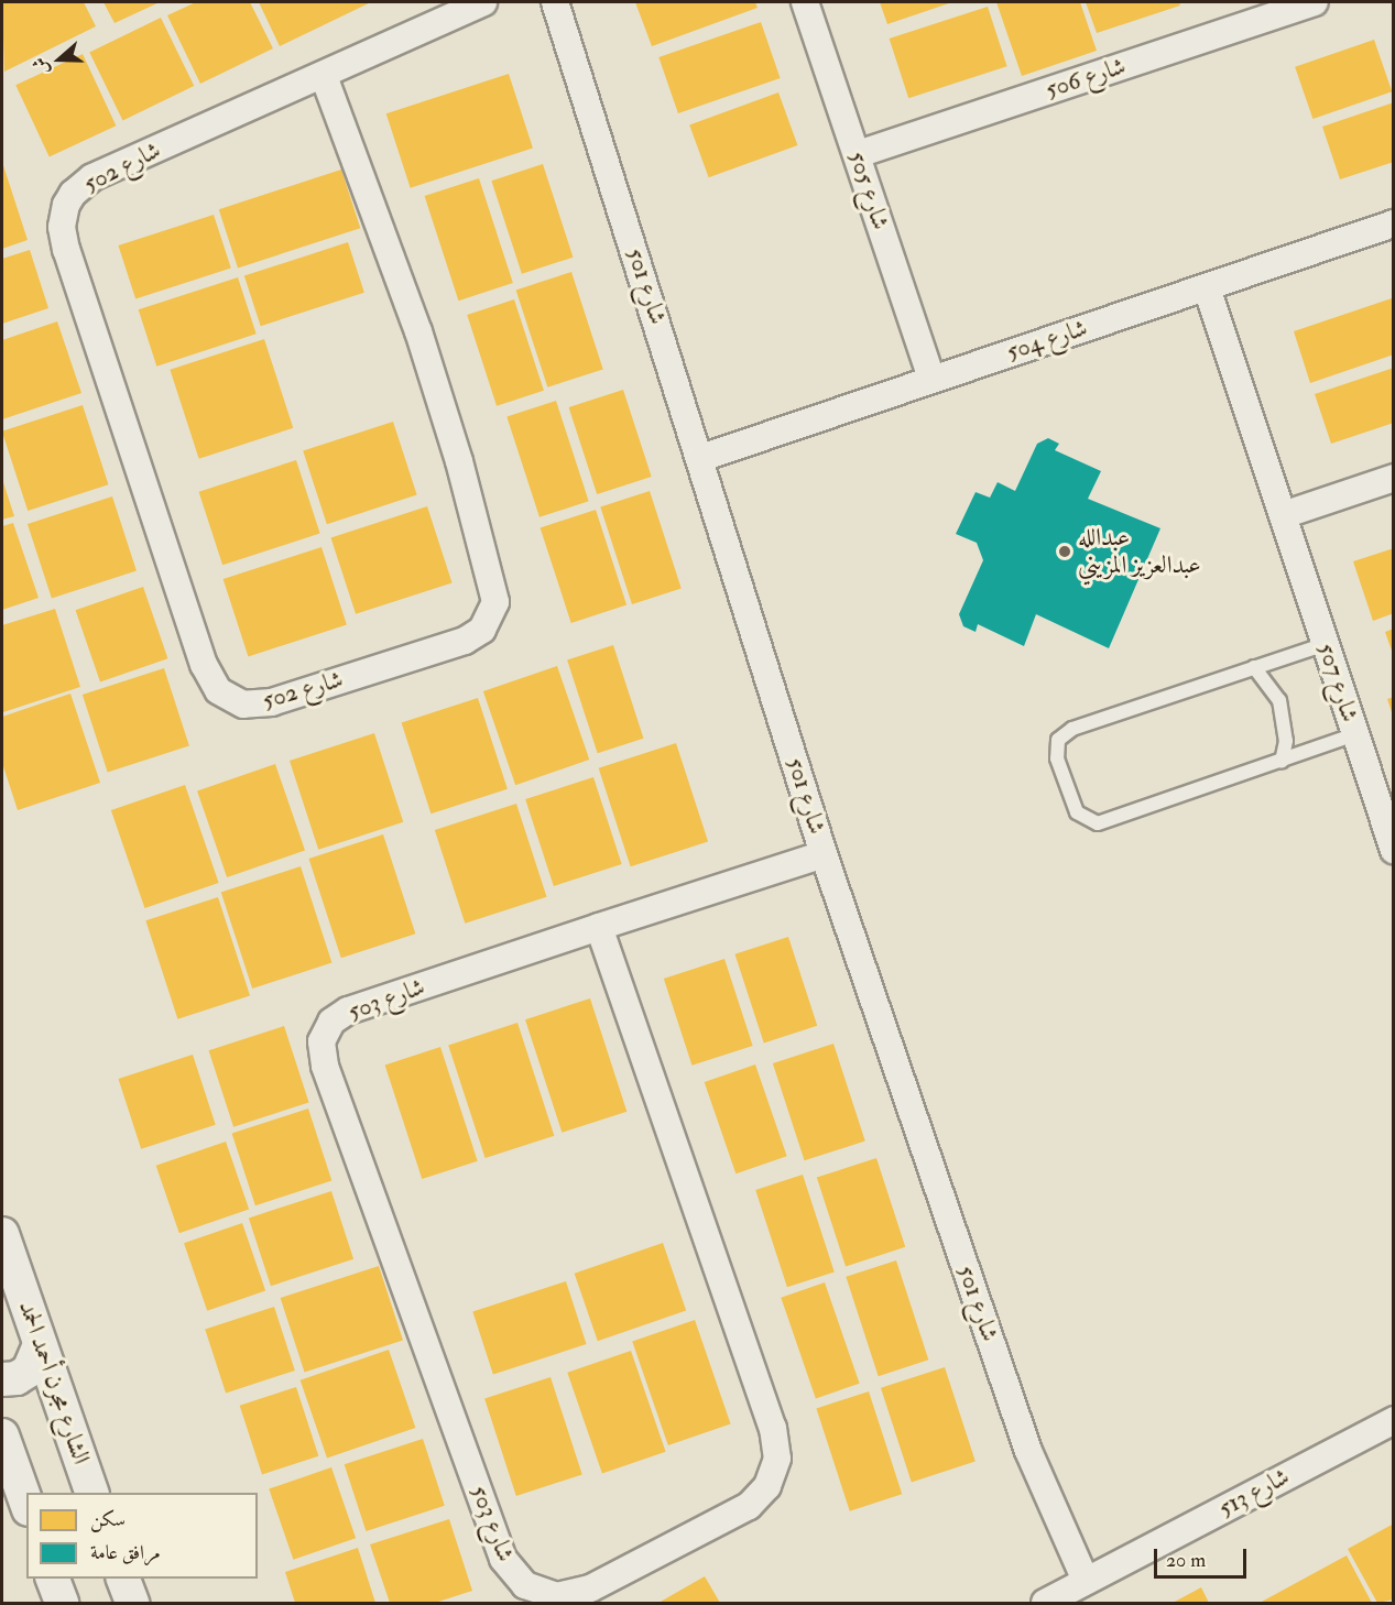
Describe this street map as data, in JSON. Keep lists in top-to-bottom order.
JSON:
{
  "streets": {
    "street": [
      "شارع 506",
      "شارع 502",
      "شارع 505",
      "شارع 501",
      "شارع 504",
      "شارع 507",
      "شارع 503",
      "الشارع مجرن أحمد الحمد",
      "شارع 513"
    ]
  },
  "crossings": [
    ["شارع 506", "شارع 505"],
    ["شارع 505", "شارع 504"],
    ["شارع 501", "شارع 504"],
    ["شارع 501", "شارع 503"],
    ["شارع 501", "شارع 513"],
    ["شارع 504", "شارع 507"]
  ],
  "places": ["عبدالله عبدالعزيز المزيني"],
  "legend": ["سكن", "مرافق عامة"],
  "scale_bar": "20 m",
  "north": "left"
}
